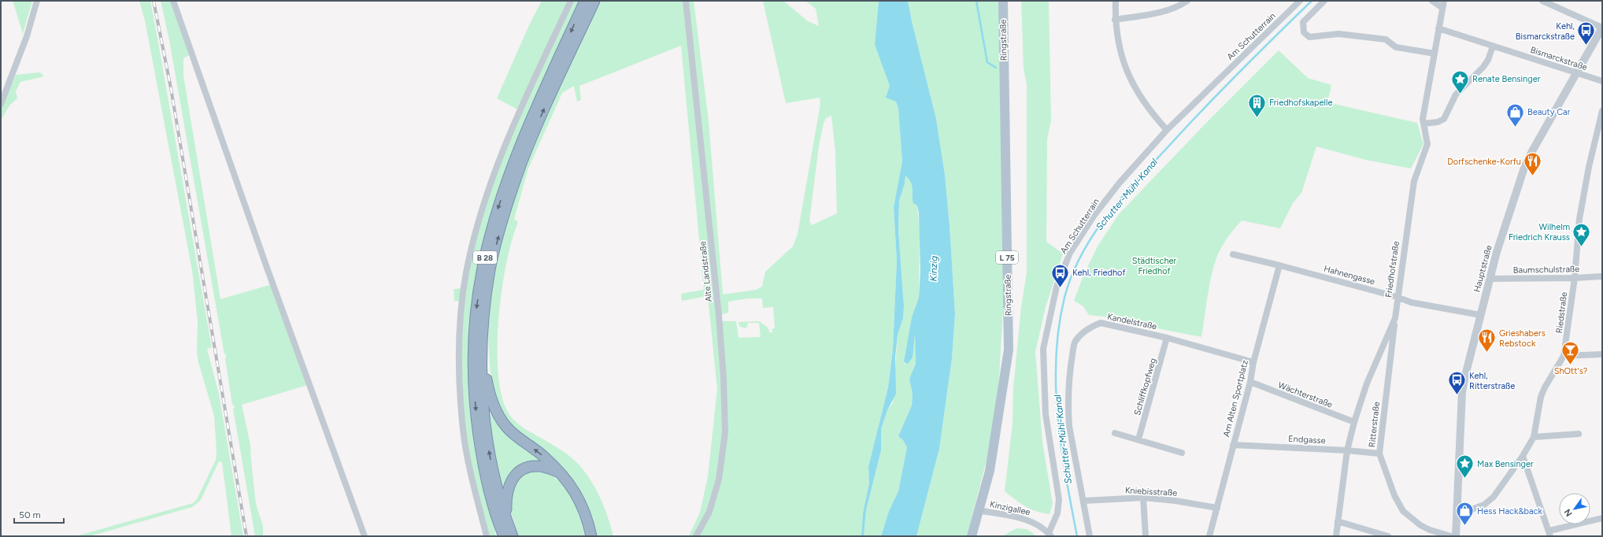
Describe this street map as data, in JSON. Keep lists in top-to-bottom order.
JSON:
{
  "streets": {
    "highway": ["B 28"],
    "main road": ["Ringstraße", "L 75"],
    "street": [
      "Am Schutterrain",
      "Bismarckstraße",
      "Hauptstraße",
      "Friedhofstraße",
      "Baumschulstraße",
      "Alte Landstraße",
      "Hahnengasse",
      "Riedstraße",
      "Kandelstraße",
      "Schliffkopfweg",
      "Wächterstraße",
      "Am Alten Sportplatz",
      "Ritterstraße",
      "Endgasse",
      "Kniebisstraße",
      "Kinzigallee"
    ]
  },
  "crossings": [
    ["Am Schutterrain", "Kinzigallee"],
    ["Ringstraße", "L 75"],
    ["Ringstraße", "Kinzigallee"],
    ["Bismarckstraße", "Hauptstraße"],
    ["Bismarckstraße", "Friedhofstraße"],
    ["L 75", "Kinzigallee"],
    ["Hauptstraße", "Baumschulstraße"],
    ["Hauptstraße", "Hahnengasse"],
    ["Hauptstraße", "Riedstraße"],
    ["Friedhofstraße", "Hahnengasse"],
    ["Friedhofstraße", "Wächterstraße"],
    ["Friedhofstraße", "Ritterstraße"],
    ["Friedhofstraße", "Endgasse"],
    ["Baumschulstraße", "Riedstraße"],
    ["Hahnengasse", "Am Alten Sportplatz"],
    ["Kandelstraße", "Schliffkopfweg"],
    ["Kandelstraße", "Am Alten Sportplatz"],
    ["Kandelstraße", "Kniebisstraße"],
    ["Wächterstraße", "Am Alten Sportplatz"],
    ["Am Alten Sportplatz", "Endgasse"],
    ["Am Alten Sportplatz", "Kniebisstraße"],
    ["Ritterstraße", "Endgasse"]
  ],
  "water": ["Schutter-Mühl-Kanal", "Kinzig"],
  "parks": ["Städtischer Friedhof"],
  "places": {
    "bus stop": ["Kehl, Bismarckstraße", "Kehl, Friedhof", "Kehl, Ritterstraße"],
    "place": ["Renate Bensinger", "Wilhelm Friedrich Krauss", "Max Bensinger"],
    "building": ["Friedhofskapelle"],
    "shop": ["Beauty Car", "Hess Hack&back"],
    "restaurant": ["Dorfschenke-Korfu", "Grieshabers Rebstock"],
    "bar": ["ShOtt's?"]
  },
  "scale_bar": "50 m",
  "north": "bottom left"
}
